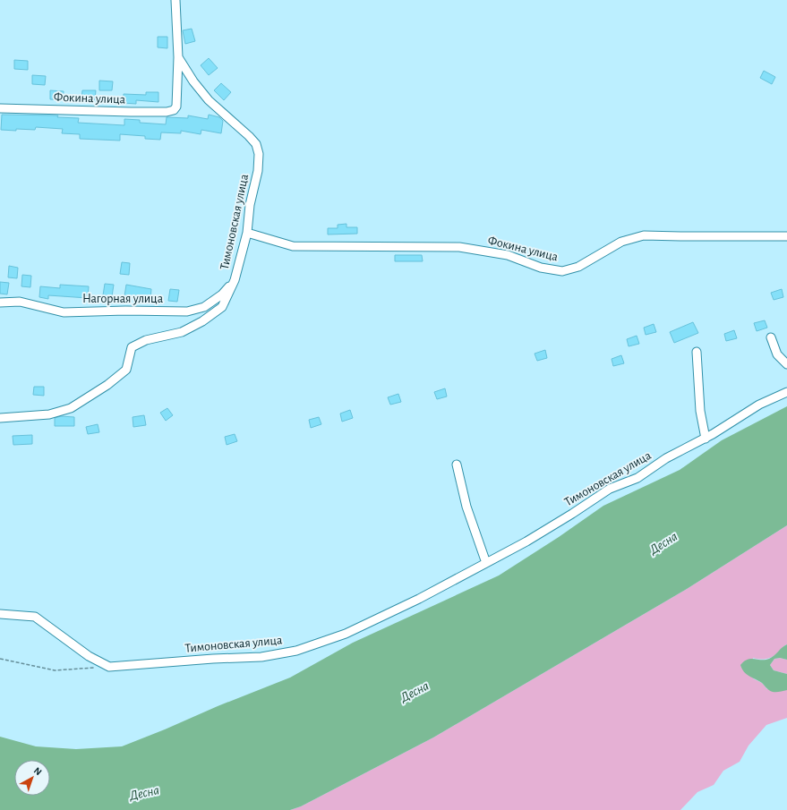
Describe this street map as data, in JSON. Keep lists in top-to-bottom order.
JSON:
{
  "streets": {
    "street": ["Фокина улица", "Тимоновская улица", "Нагорная улица"]
  },
  "crossings": [
    ["Фокина улица", "Тимоновская улица"],
    ["Тимоновская улица", "Нагорная улица"]
  ],
  "water": ["Десна"],
  "north": "top right"
}
